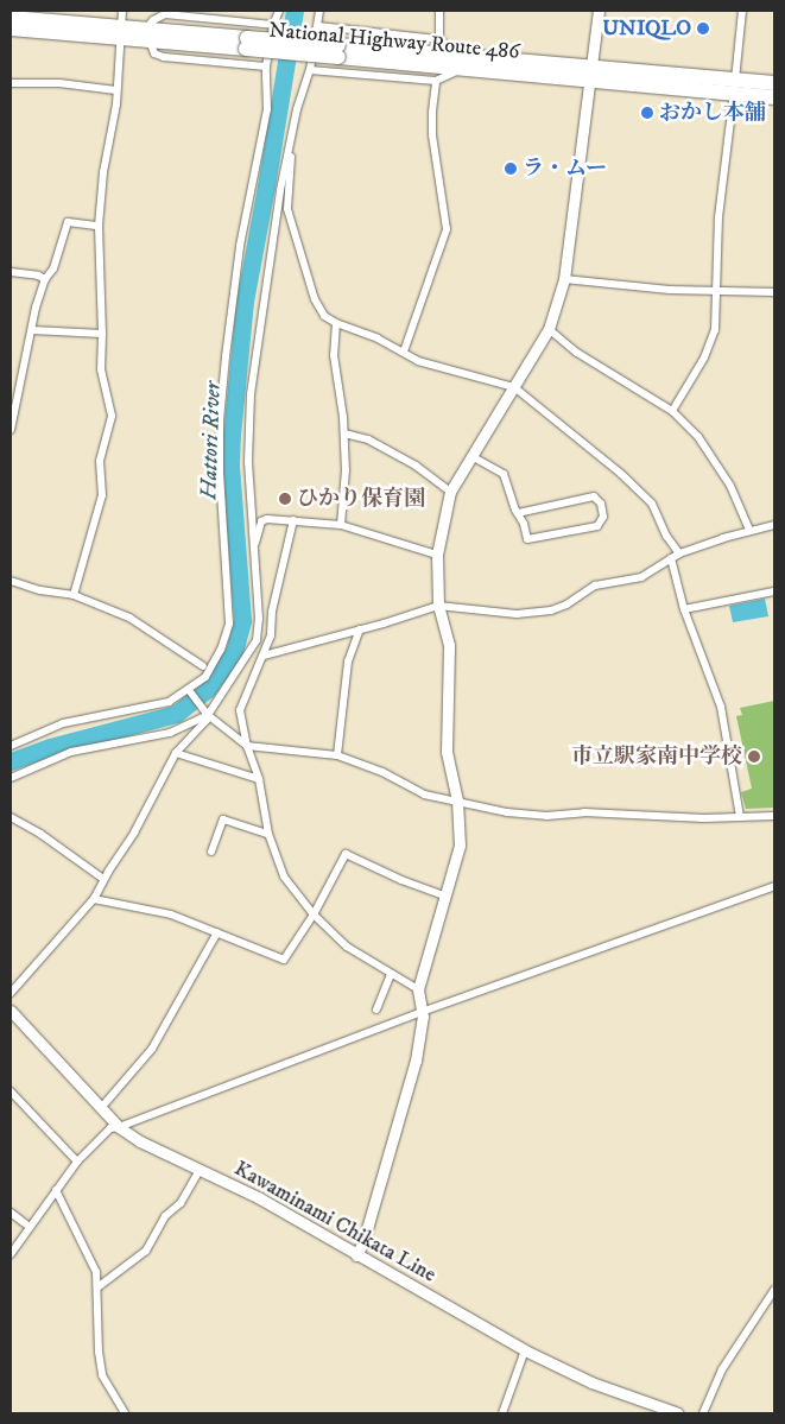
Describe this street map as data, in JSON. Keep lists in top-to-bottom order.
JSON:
{
  "streets": {
    "highway": ["National Highway Route 486"],
    "street": ["Kawaminami Chikata Line"]
  },
  "water": ["Hattori River"],
  "places": [
    "UNIQLO",
    "おかし本舗",
    "ラ・ムー",
    "ひかり保育園",
    "市立駅家南中学校"
  ]
}
